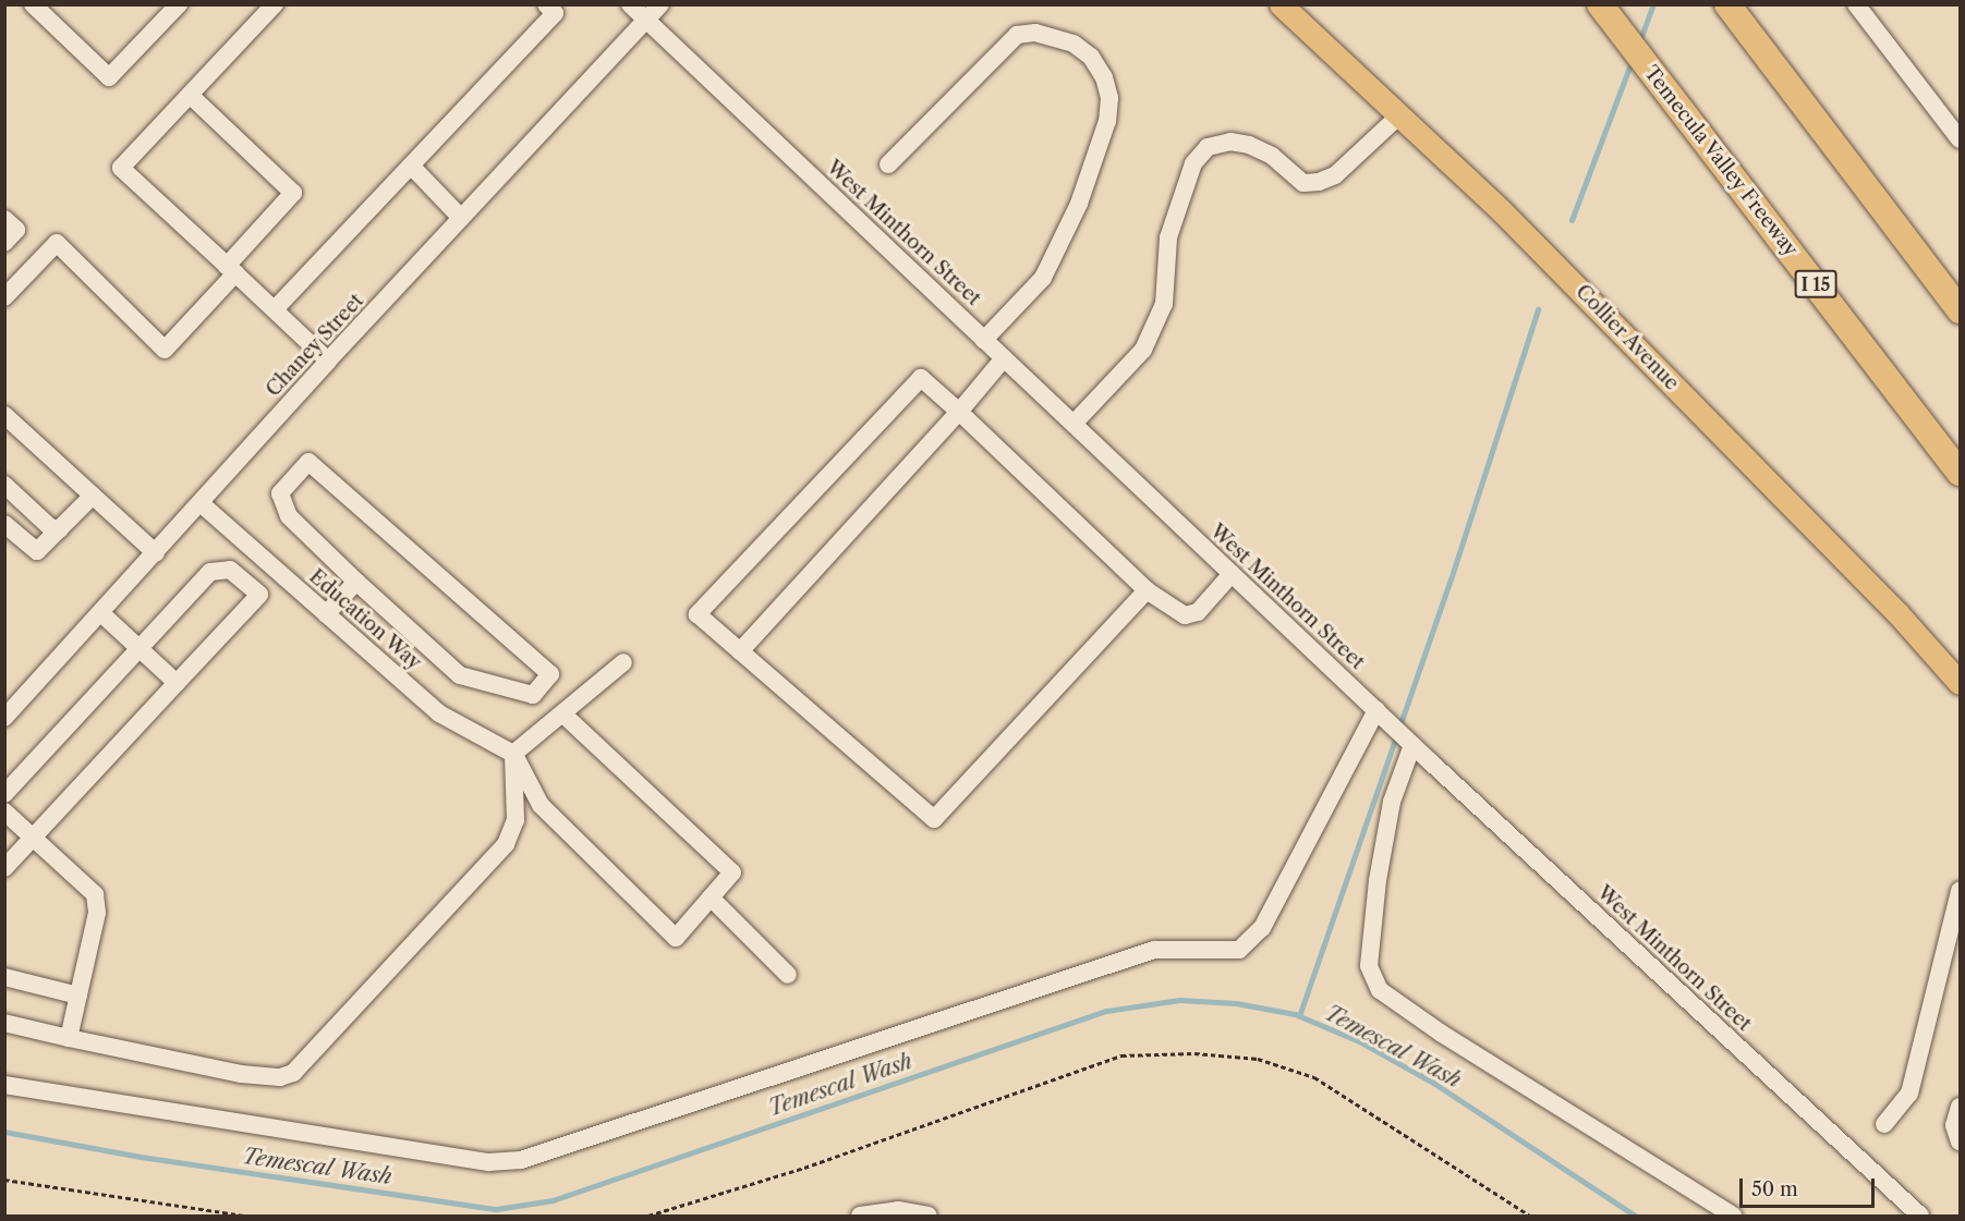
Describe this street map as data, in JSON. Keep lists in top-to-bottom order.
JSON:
{
  "streets": {
    "highway": ["Temecula Valley Freeway", "I 15"],
    "main road": ["Collier Avenue"],
    "street": ["West Minthorn Street", "Chaney Street", "Education Way"]
  },
  "crossings": [
    ["West Minthorn Street", "Chaney Street"],
    ["Chaney Street", "Education Way"]
  ],
  "water": ["Temescal Wash"],
  "scale_bar": "50 m"
}
